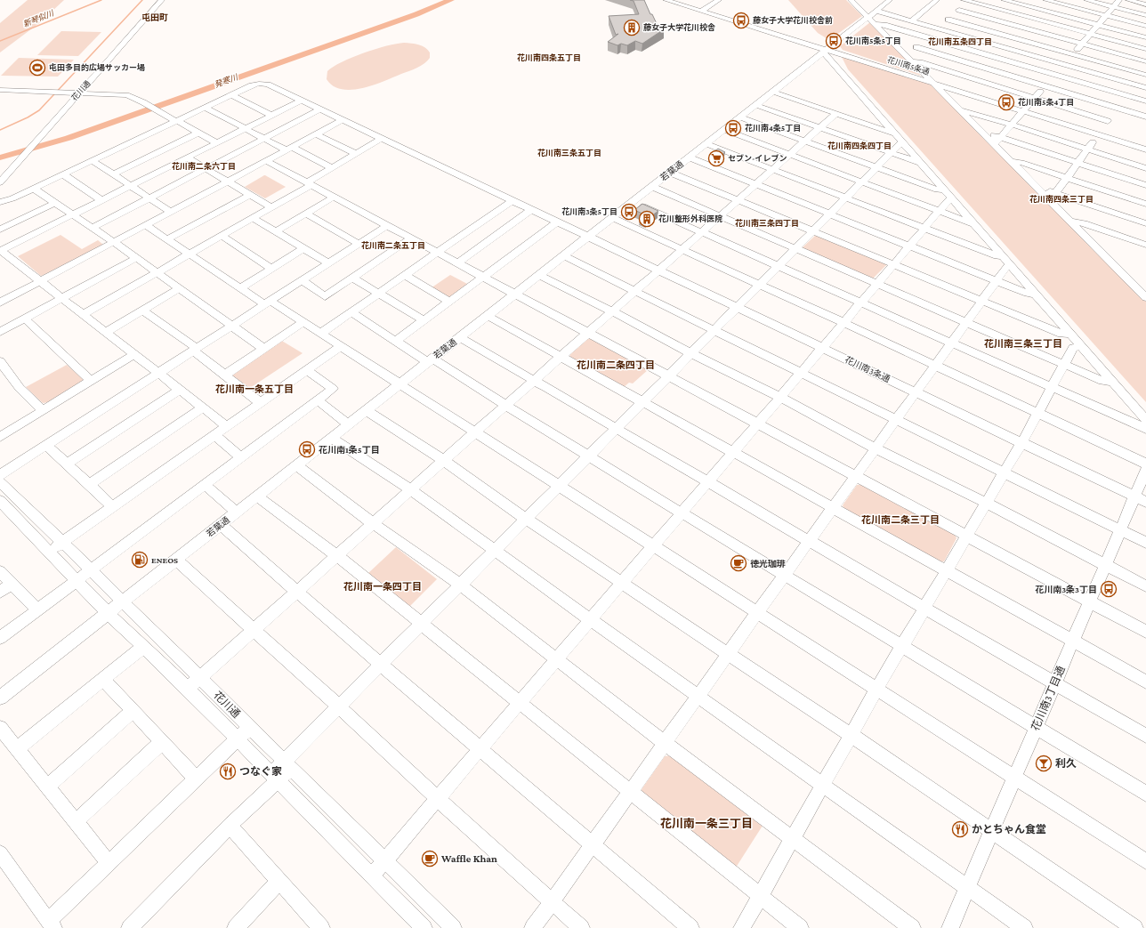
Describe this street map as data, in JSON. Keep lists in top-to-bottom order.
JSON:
{
  "streets": {
    "street": [
      "花川南5条通",
      "花川通",
      "若葉通",
      "花川南3条通",
      "花川南3丁目通"
    ]
  },
  "crossings": [
    ["花川南5条通", "若葉通"],
    ["花川通", "若葉通"],
    ["若葉通", "花川南3条通"],
    ["花川南3条通", "花川南3丁目通"]
  ],
  "districts": [
    "屯田町",
    "花川南五条四丁目",
    "花川南四条五丁目",
    "花川南四条四丁目",
    "花川南三条五丁目",
    "花川南二条六丁目",
    "花川南四条三丁目",
    "花川南三条四丁目",
    "花川南二条五丁目",
    "花川南三条三丁目",
    "花川南二条四丁目",
    "花川南一条五丁目",
    "花川南二条三丁目",
    "花川南一条四丁目",
    "花川南一条三丁目"
  ],
  "water": ["新琴似川", "発寒川"],
  "places": {
    "bus stop": [
      "藤女子大学花川校舎前",
      "花川南5条5丁目",
      "花川南5条4丁目",
      "花川南4条5丁目",
      "花川南3条5丁目",
      "花川南1条5丁目",
      "花川南3条3丁目"
    ],
    "building": ["藤女子大学花川校舎", "花川整形外科医院"],
    "sports": ["屯田多目的広場サッカー場"],
    "supermarket": ["セブン-イレブン"],
    "fuel station": ["ENEOS"],
    "cafe": ["徳光珈琲", "Waffle Khan"],
    "bar": ["利久"],
    "restaurant": ["つなぐ家", "かとちゃん食堂"]
  }
}
